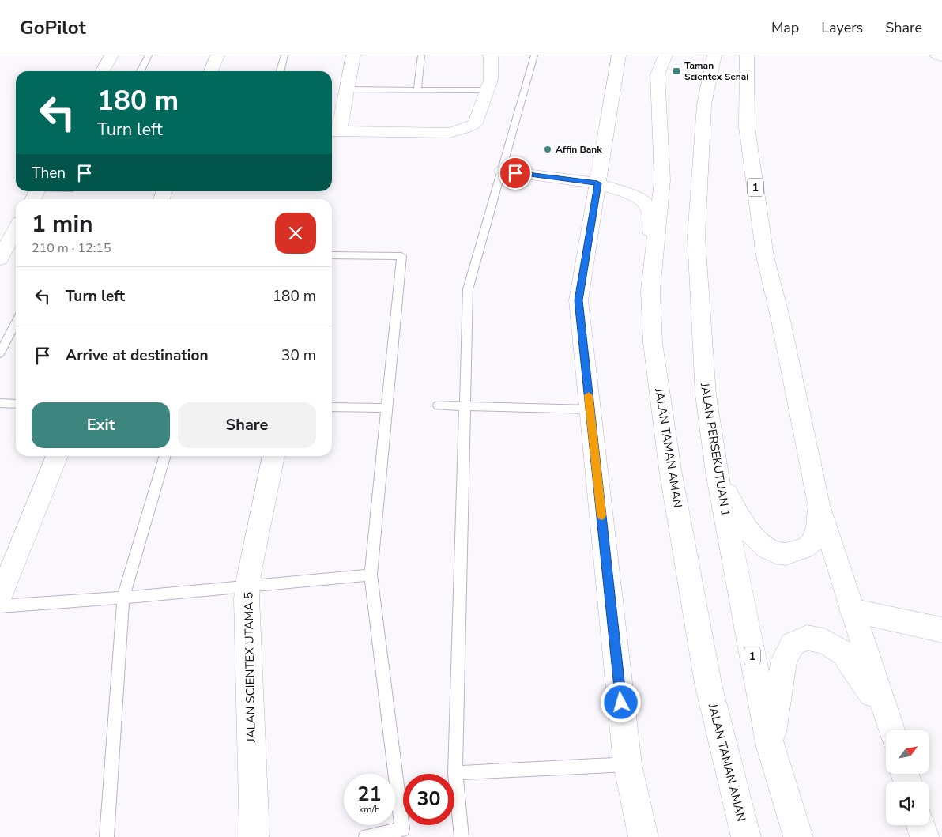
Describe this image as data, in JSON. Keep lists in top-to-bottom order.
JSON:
{
  "streets": {
    "main road": [
      "1",
      "JALAN TAMAN AMAN",
      "JALAN PERSEKUTUAN 1",
      "JALAN SCIENTEX UTAMA 5"
    ]
  },
  "places": {
    "transit": ["Taman Scientex Senai"],
    "other": ["Affin Bank"]
  },
  "north": "top right",
  "page": {
    "header": "GoPilot",
    "nav": ["Map", "Layers", "Share"],
    "turn": ["180 m", "Turn left"],
    "then": "Then",
    "heading": ["1 min", "210 m · 12:15"],
    "list": [
      {
        "name": "Turn left",
        "value": "180 m"
      },
      {
        "name": "Arrive at destination",
        "value": "30 m"
      }
    ],
    "buttons": ["Exit", "Share"],
    "speed": "21 km/h",
    "limit": "30"
  }
}
